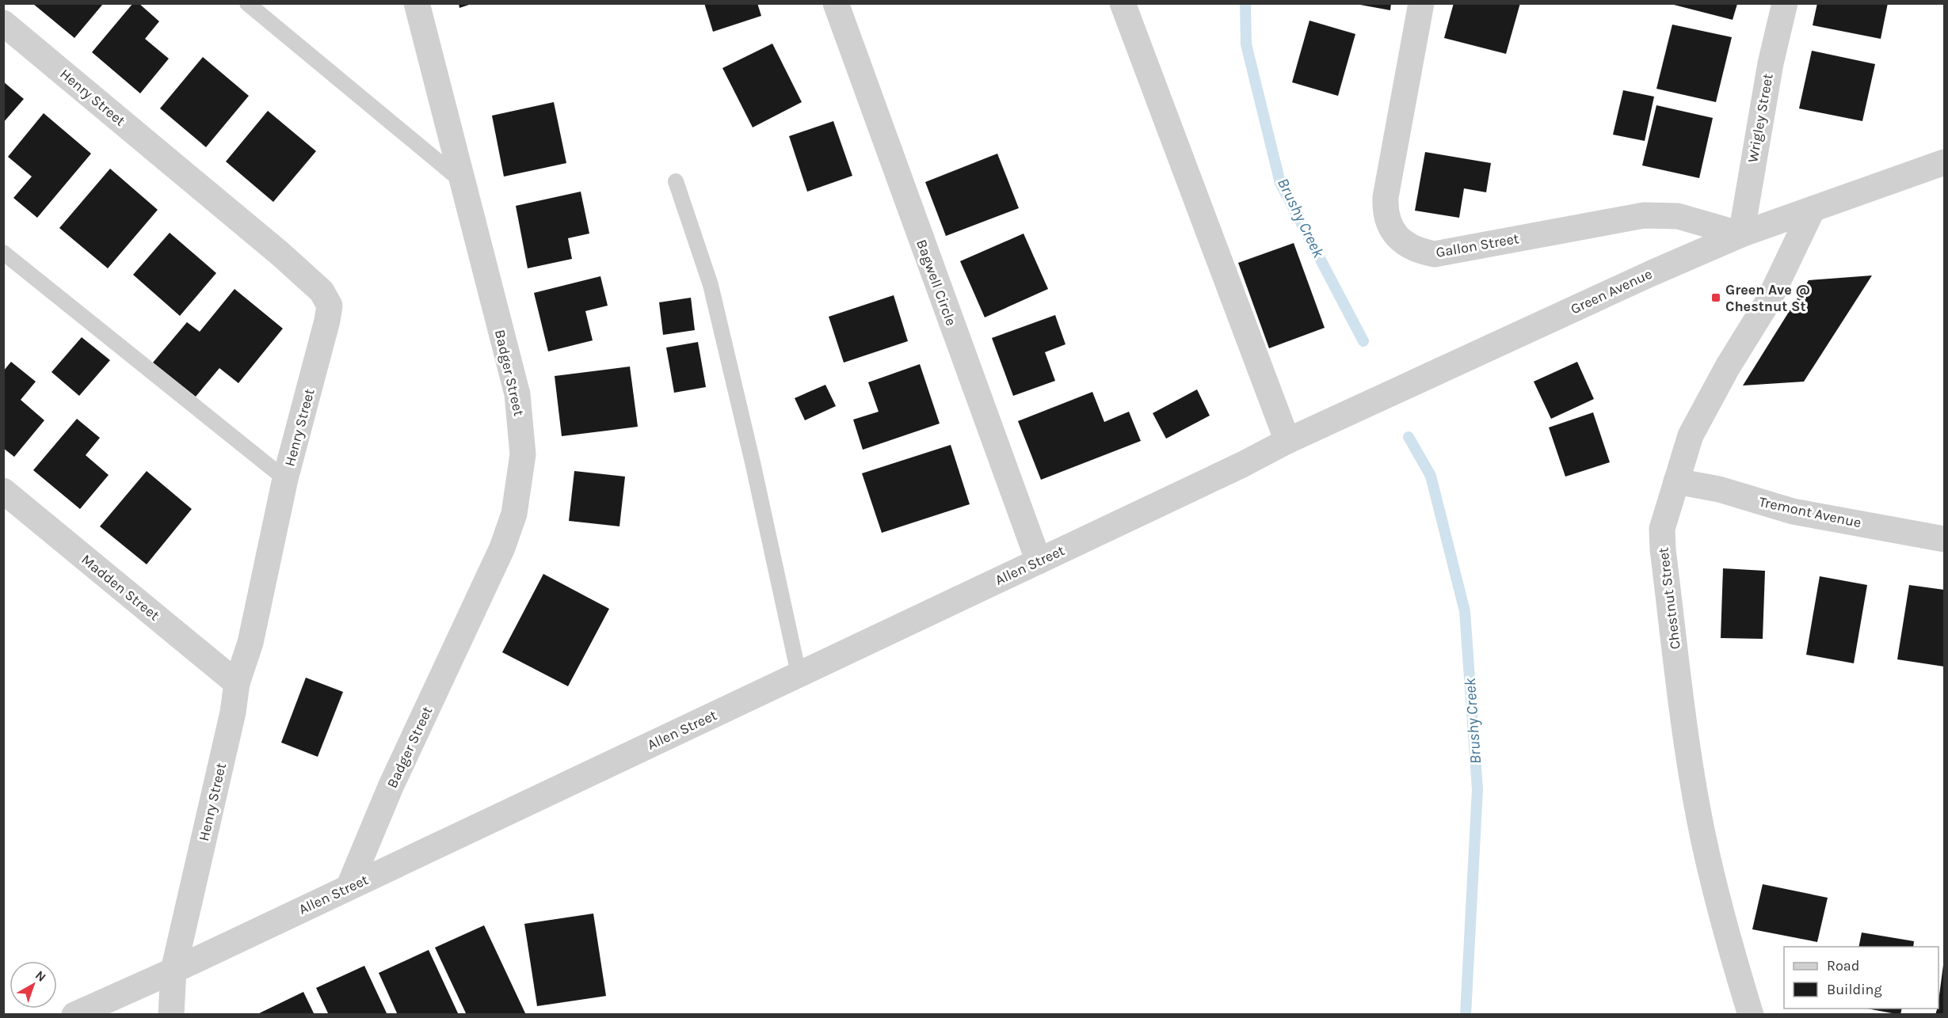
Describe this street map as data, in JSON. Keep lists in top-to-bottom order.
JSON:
{
  "streets": {
    "street": [
      "Henry Street",
      "Wrigley Street",
      "Gallon Street",
      "Bagwell Circle",
      "Green Avenue",
      "Badger Street",
      "Tremont Avenue",
      "Allen Street",
      "Madden Street",
      "Chestnut Street"
    ]
  },
  "crossings": [
    ["Henry Street", "Allen Street"],
    ["Henry Street", "Madden Street"],
    ["Wrigley Street", "Gallon Street"],
    ["Wrigley Street", "Green Avenue"],
    ["Gallon Street", "Green Avenue"],
    ["Bagwell Circle", "Allen Street"],
    ["Green Avenue", "Allen Street"],
    ["Green Avenue", "Chestnut Street"],
    ["Badger Street", "Allen Street"],
    ["Tremont Avenue", "Chestnut Street"]
  ],
  "water": ["Brushy Creek"],
  "places": {
    "transit": ["Green Ave @ Chestnut St"]
  },
  "legend": ["Road", "Building"],
  "north": "top right"
}
